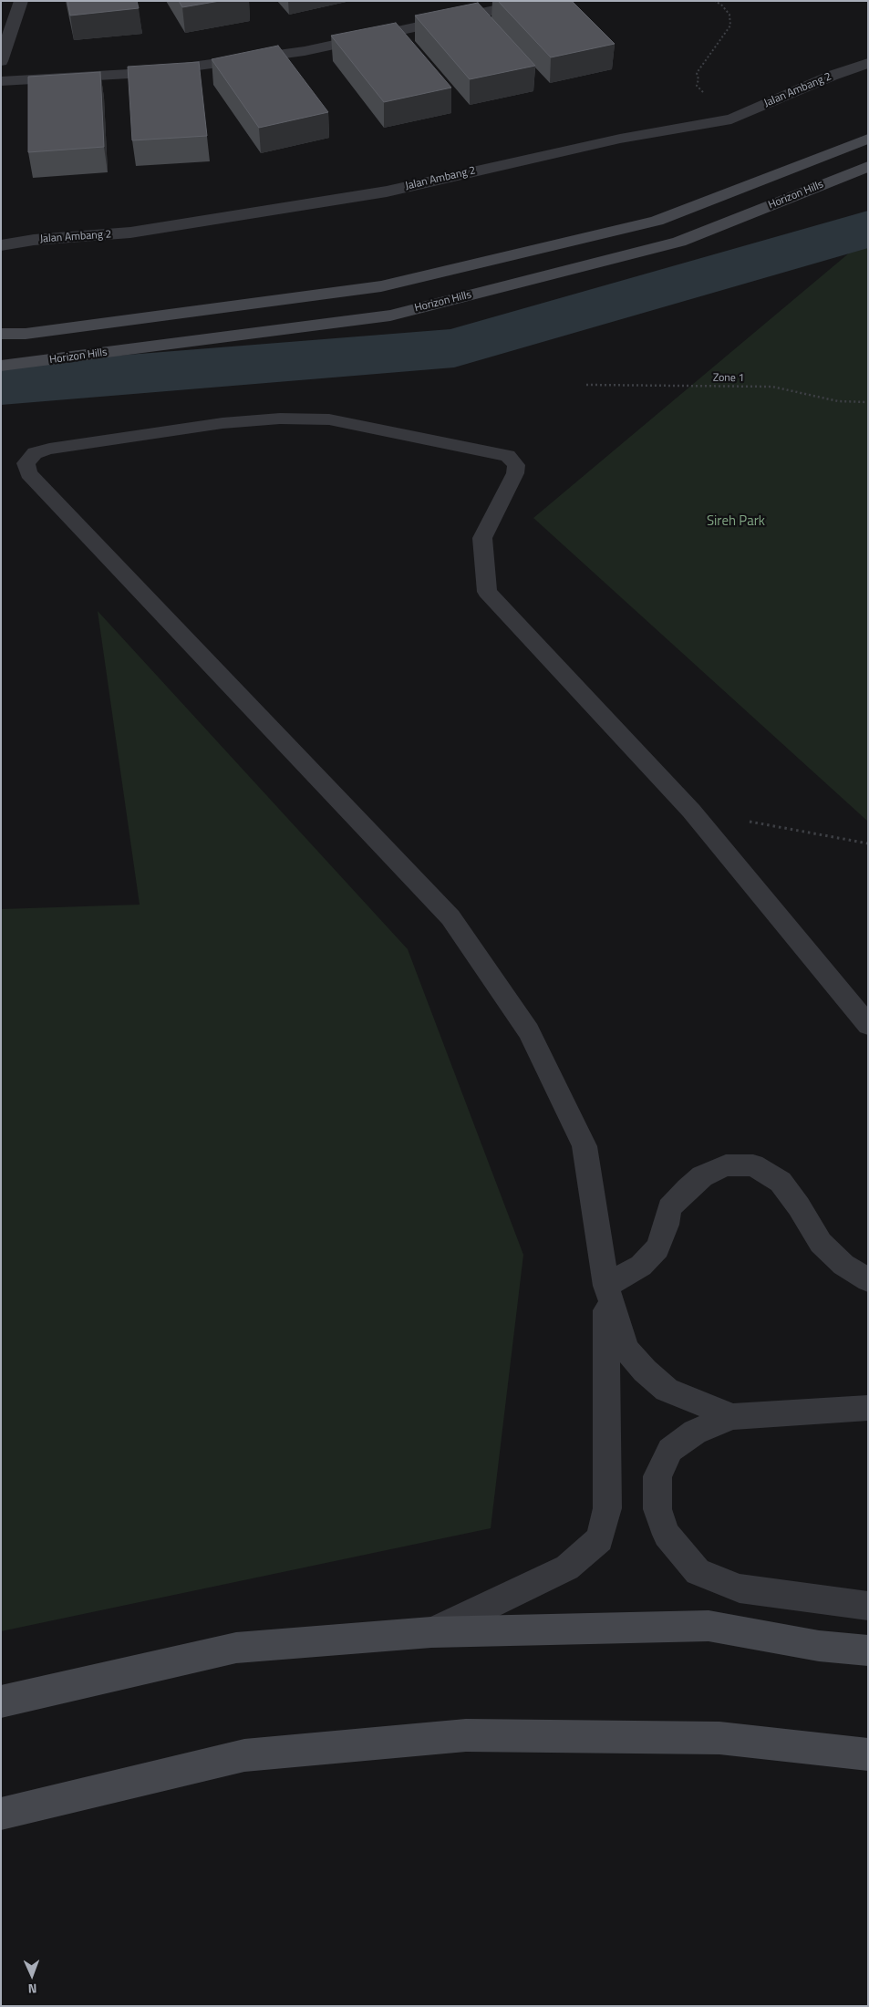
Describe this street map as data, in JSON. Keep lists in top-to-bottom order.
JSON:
{
  "streets": {
    "street": ["Jalan Ambang 2", "Horizon Hills"],
    "path": ["Zone 1"]
  },
  "parks": ["Sireh Park"],
  "north": "bottom"
}
